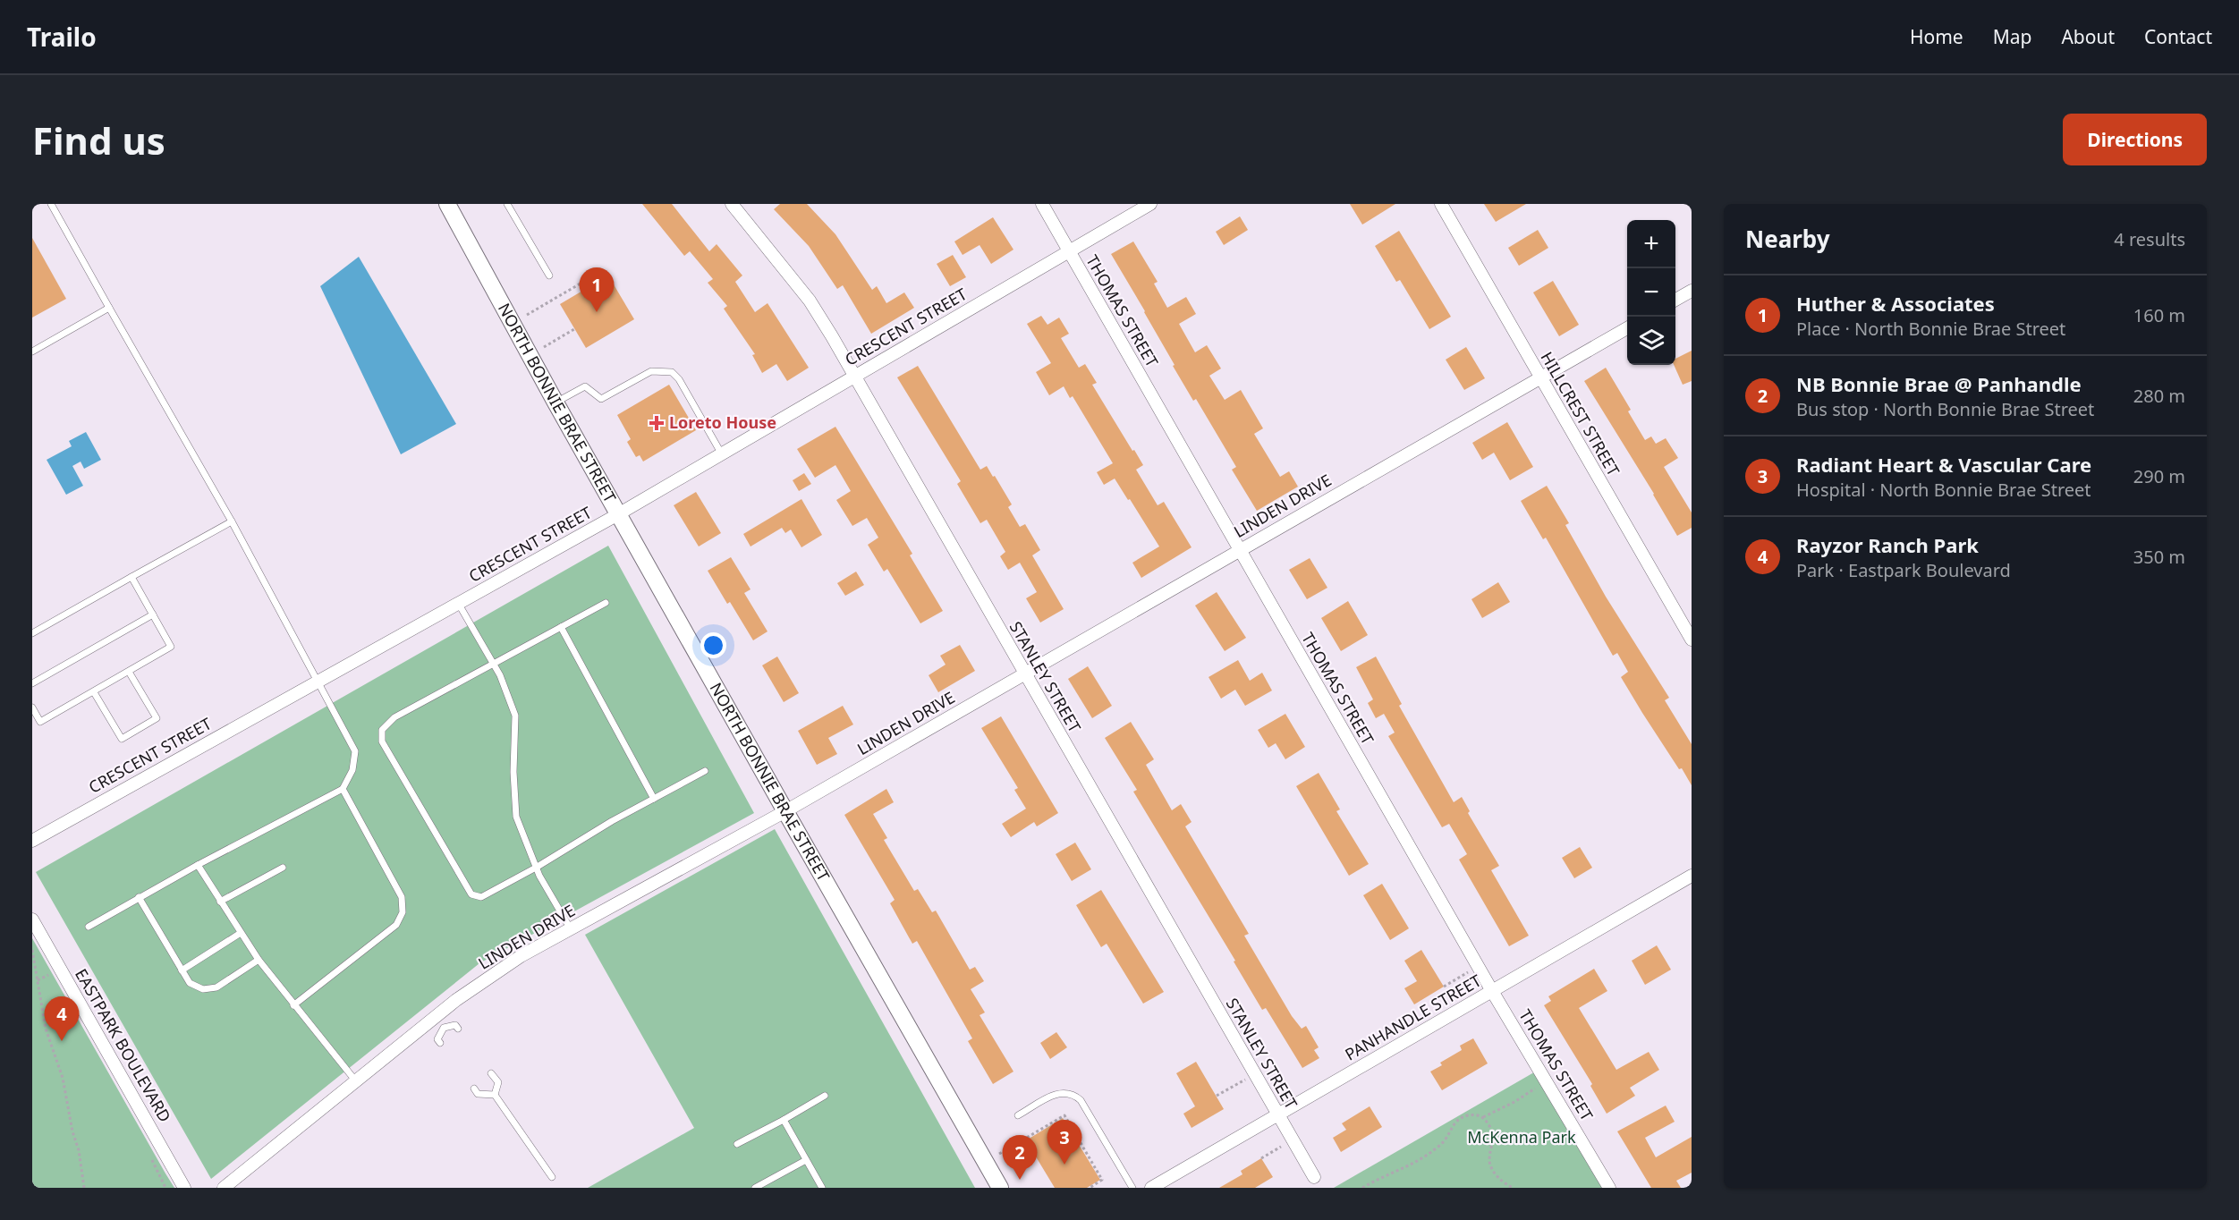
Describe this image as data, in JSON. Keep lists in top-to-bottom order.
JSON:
{
  "streets": {
    "main road": ["NORTH BONNIE BRAE STREET"],
    "street": [
      "THOMAS STREET",
      "CRESCENT STREET",
      "HILLCREST STREET",
      "LINDEN DRIVE",
      "STANLEY STREET",
      "PANHANDLE STREET",
      "EASTPARK BOULEVARD"
    ]
  },
  "crossings": [
    ["THOMAS STREET", "CRESCENT STREET"],
    ["THOMAS STREET", "LINDEN DRIVE"],
    ["THOMAS STREET", "PANHANDLE STREET"],
    ["CRESCENT STREET", "NORTH BONNIE BRAE STREET"],
    ["CRESCENT STREET", "STANLEY STREET"],
    ["NORTH BONNIE BRAE STREET", "LINDEN DRIVE"],
    ["HILLCREST STREET", "LINDEN DRIVE"],
    ["LINDEN DRIVE", "STANLEY STREET"],
    ["STANLEY STREET", "PANHANDLE STREET"]
  ],
  "parks": ["McKenna Park"],
  "places": {
    "health": ["Loreto House"]
  },
  "page": {
    "header": "Trailo",
    "nav": [
      "Home",
      "Map",
      "About",
      "Contact"
    ],
    "buttons": "Directions",
    "title": "Find us",
    "heading": ["Nearby", "4 results"],
    "map_buttons": ["+", "−"],
    "pins": [
      "1",
      "4",
      "3",
      "2"
    ],
    "list": [
      {
        "mark": "1",
        "name": "Huther & Associates",
        "note": "Place · North Bonnie Brae Street",
        "value": "160 m"
      },
      {
        "mark": "2",
        "name": "NB Bonnie Brae @ Panhandle",
        "note": "Bus stop · North Bonnie Brae Street",
        "value": "280 m"
      },
      {
        "mark": "3",
        "name": "Radiant Heart & Vascular Care",
        "note": "Hospital · North Bonnie Brae Street",
        "value": "290 m"
      },
      {
        "mark": "4",
        "name": "Rayzor Ranch Park",
        "note": "Park · Eastpark Boulevard",
        "value": "350 m"
      }
    ]
  }
}
